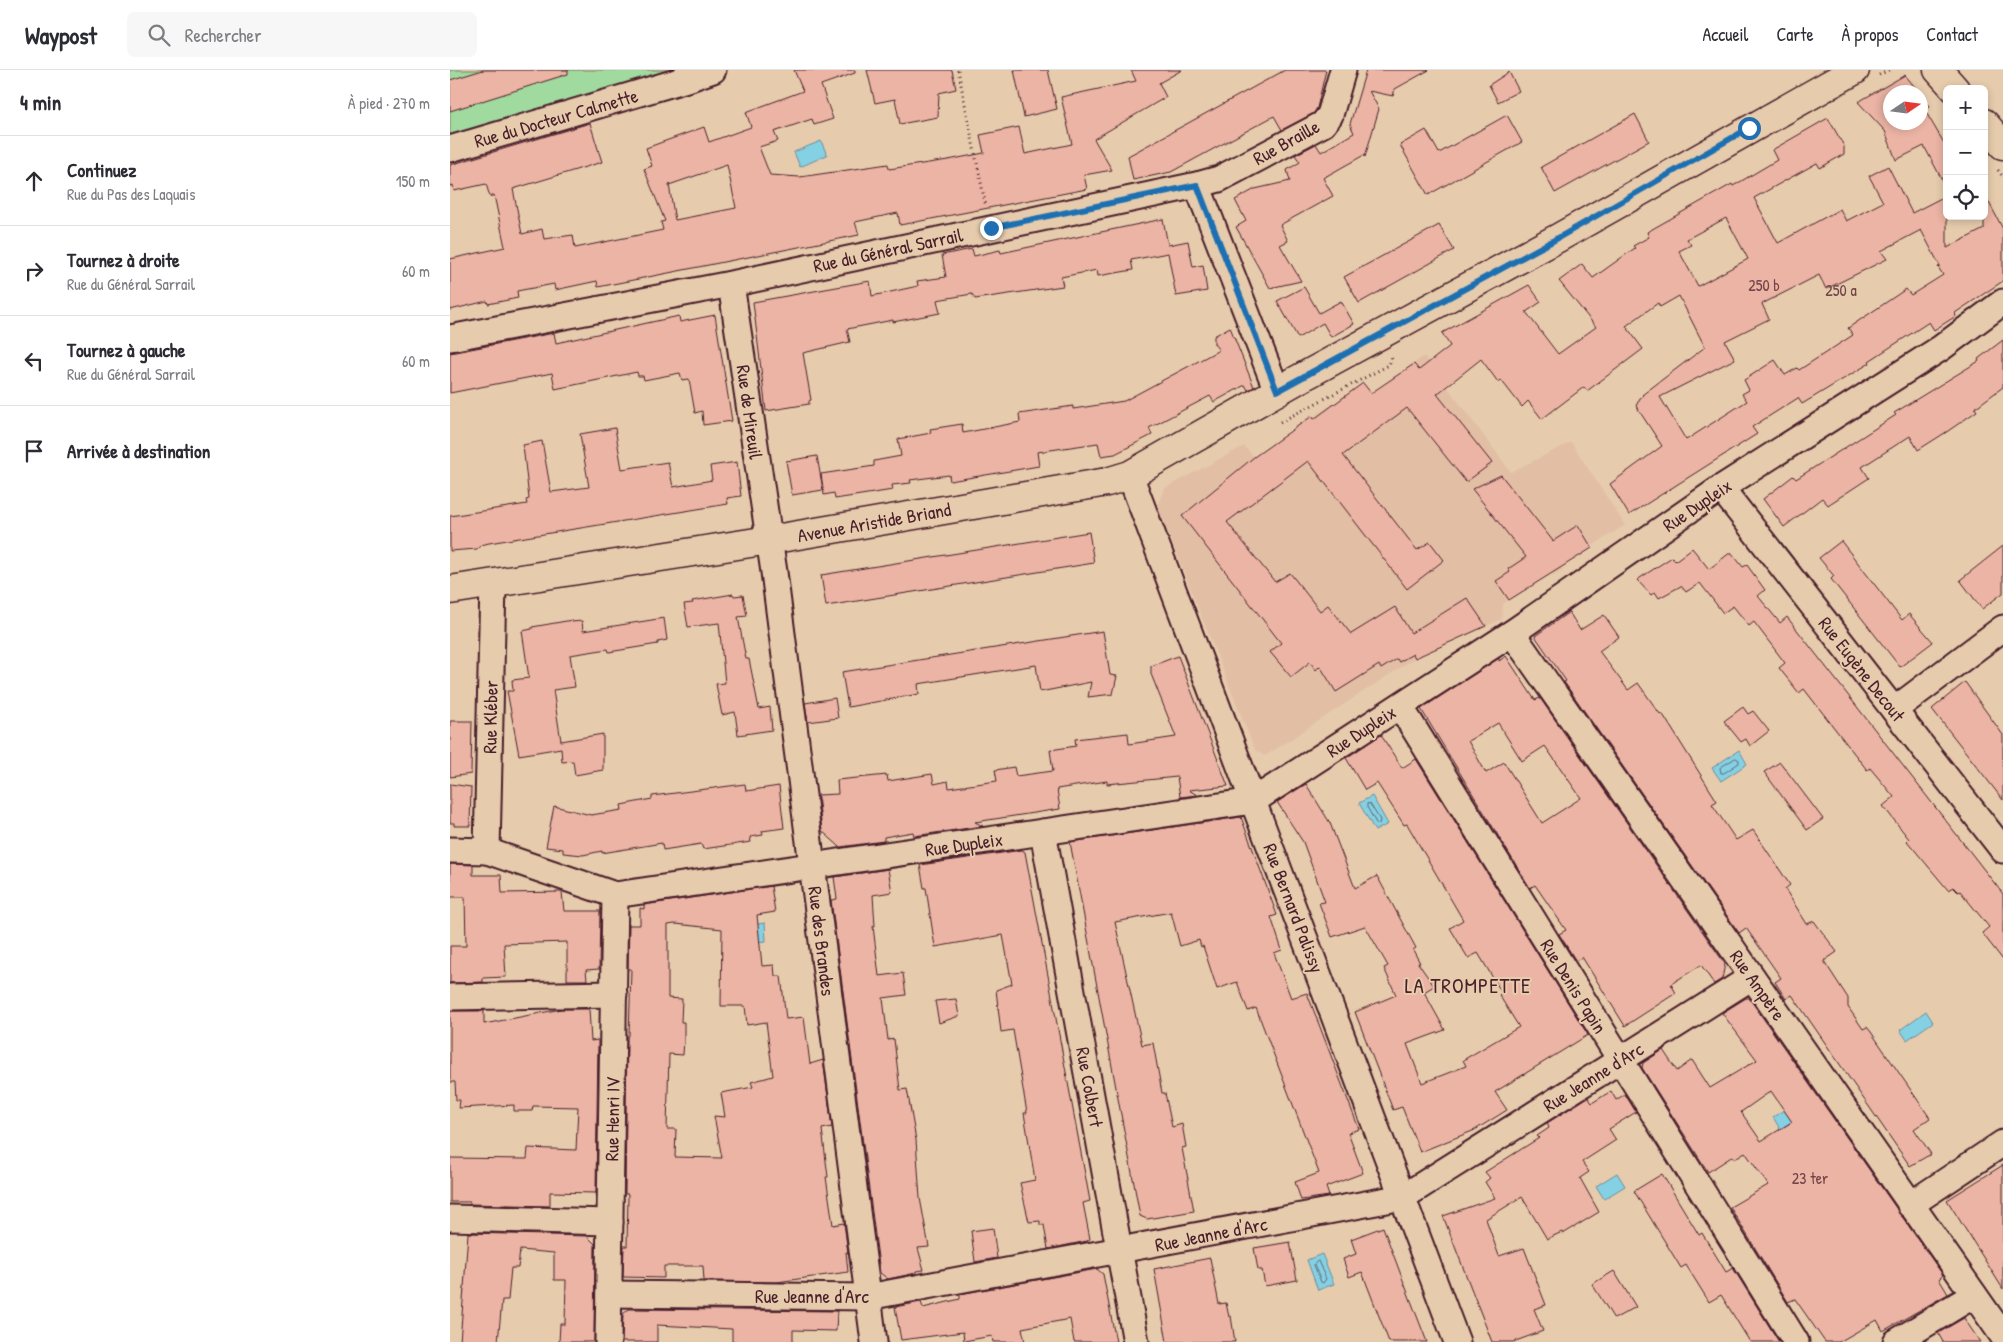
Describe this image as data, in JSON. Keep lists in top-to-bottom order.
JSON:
{
  "streets": {
    "street": [
      "Rue du Docteur Calmette",
      "Rue Braille",
      "Rue du Général Sarrail",
      "Rue de Mireuil",
      "Rue Dupleix",
      "Avenue Aristide Briand",
      "Rue Eugène Decout",
      "Rue Kléber",
      "Rue Bernard Palissy",
      "Rue des Brandes",
      "Rue Ampère",
      "Rue Denis Papin",
      "Rue Jeanne d'Arc",
      "Rue Colbert",
      "Rue Henri IV"
    ]
  },
  "crossings": [
    ["Rue Braille", "Rue du Général Sarrail"],
    ["Rue du Général Sarrail", "Rue de Mireuil"],
    ["Rue de Mireuil", "Avenue Aristide Briand"],
    ["Rue de Mireuil", "Rue des Brandes"],
    ["Rue Dupleix", "Rue Eugène Decout"],
    ["Rue Dupleix", "Rue Bernard Palissy"],
    ["Rue Dupleix", "Rue des Brandes"],
    ["Rue Dupleix", "Rue Ampère"],
    ["Rue Dupleix", "Rue Denis Papin"],
    ["Rue Dupleix", "Rue Colbert"],
    ["Rue Dupleix", "Rue Henri IV"],
    ["Avenue Aristide Briand", "Rue Kléber"],
    ["Avenue Aristide Briand", "Rue Bernard Palissy"],
    ["Avenue Aristide Briand", "Rue des Brandes"],
    ["Rue Bernard Palissy", "Rue Jeanne d'Arc"],
    ["Rue des Brandes", "Rue Jeanne d'Arc"],
    ["Rue Ampère", "Rue Jeanne d'Arc"],
    ["Rue Denis Papin", "Rue Jeanne d'Arc"],
    ["Rue Jeanne d'Arc", "Rue Colbert"],
    ["Rue Jeanne d'Arc", "Rue Henri IV"]
  ],
  "districts": ["LA TROMPETTE"],
  "house_numbers": ["250 b", "250 a", "23 ter"],
  "north": "right",
  "page": {
    "header": "Waypost",
    "search": "Rechercher",
    "nav": [
      "Accueil",
      "Carte",
      "À propos",
      "Contact"
    ],
    "heading": ["4 min", "À pied · 270 m"],
    "map_buttons": ["+", "−"],
    "list": [
      ["Continuez", "Rue du Pas des Laquais", "150 m"],
      ["Tournez à droite", "Rue du Général Sarrail", "60 m"],
      ["Tournez à gauche", "Rue du Général Sarrail", "60 m"],
      "Arrivée à destination"
    ]
  }
}
